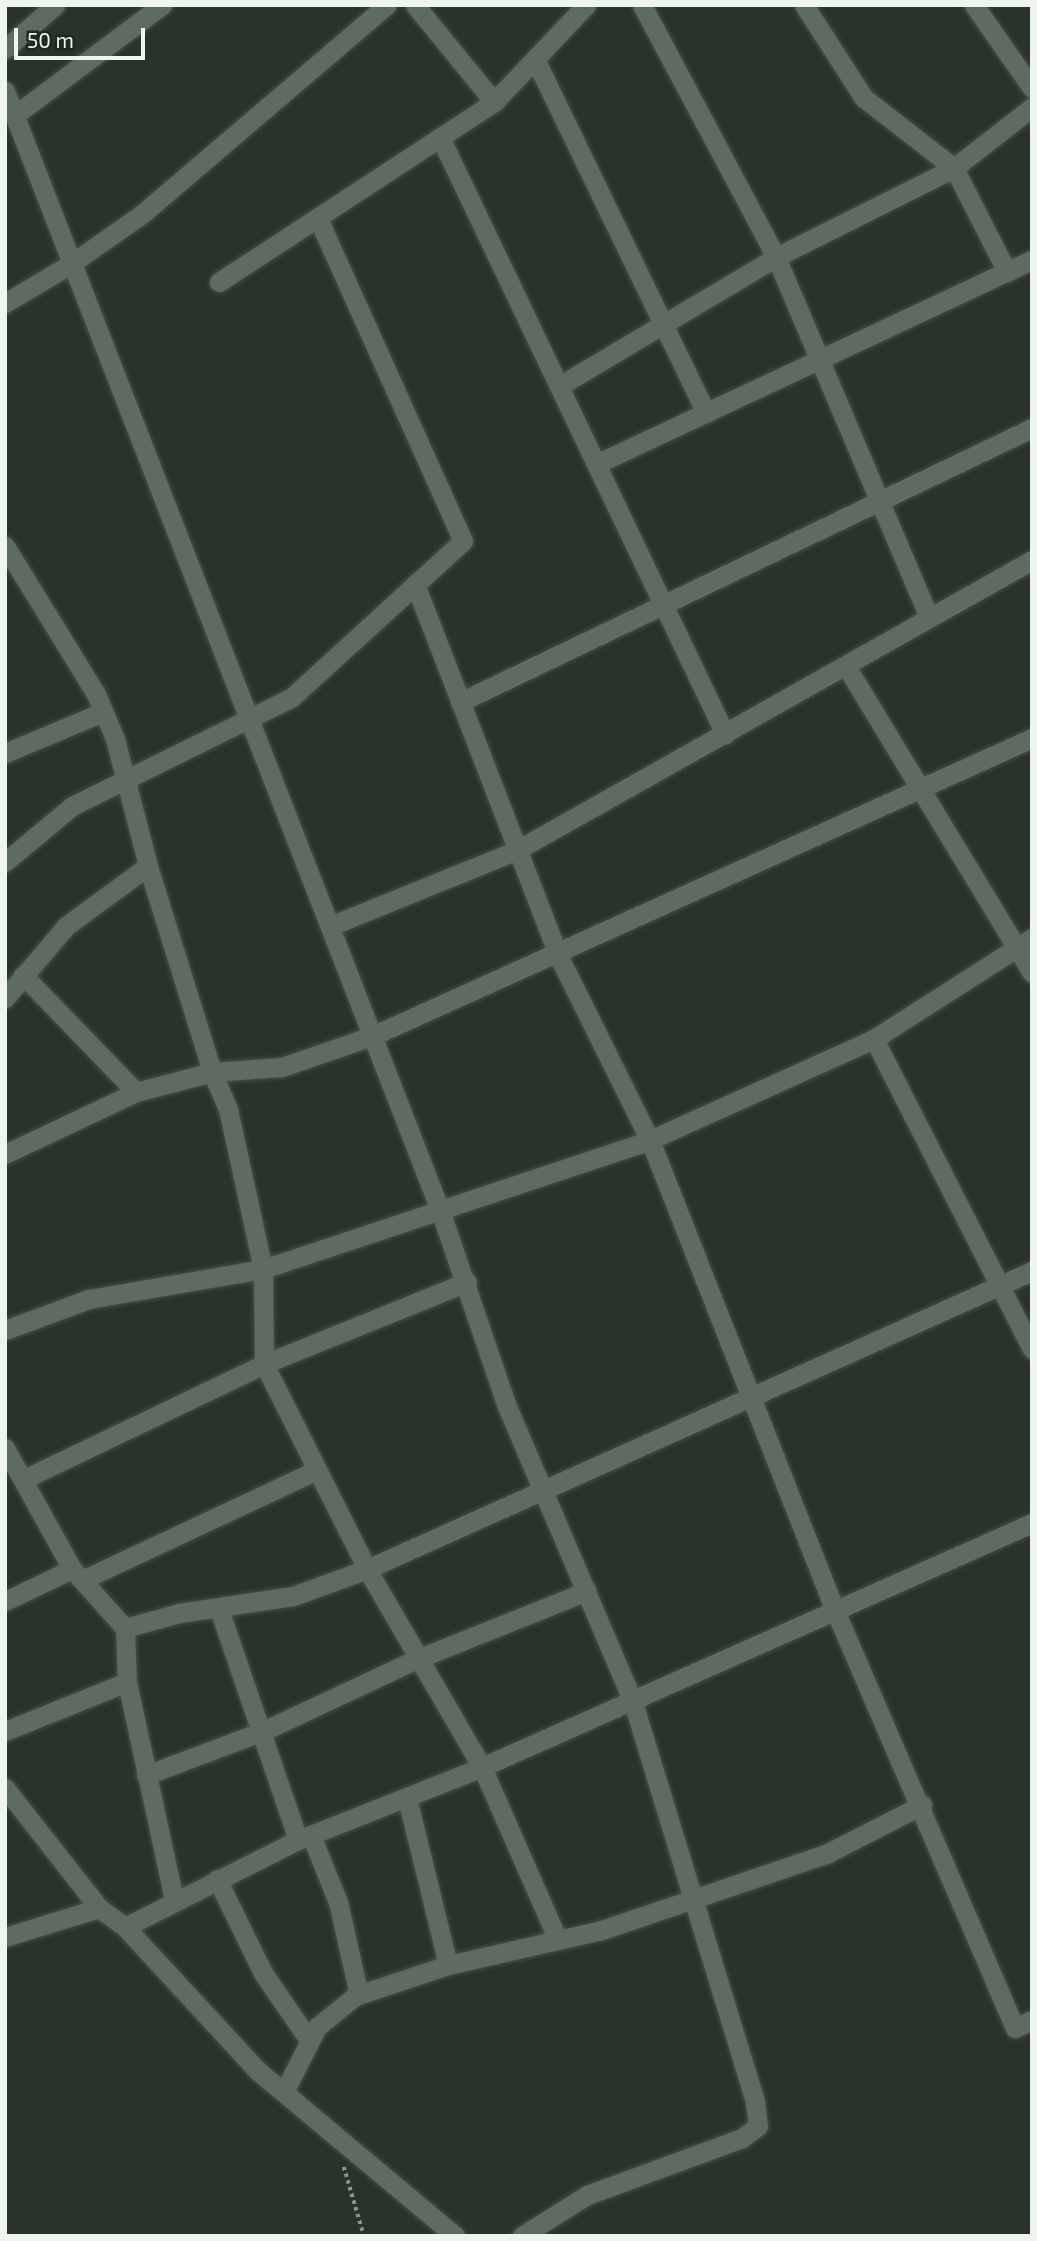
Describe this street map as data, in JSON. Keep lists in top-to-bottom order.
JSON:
{
  "scale_bar": "50 m"
}
